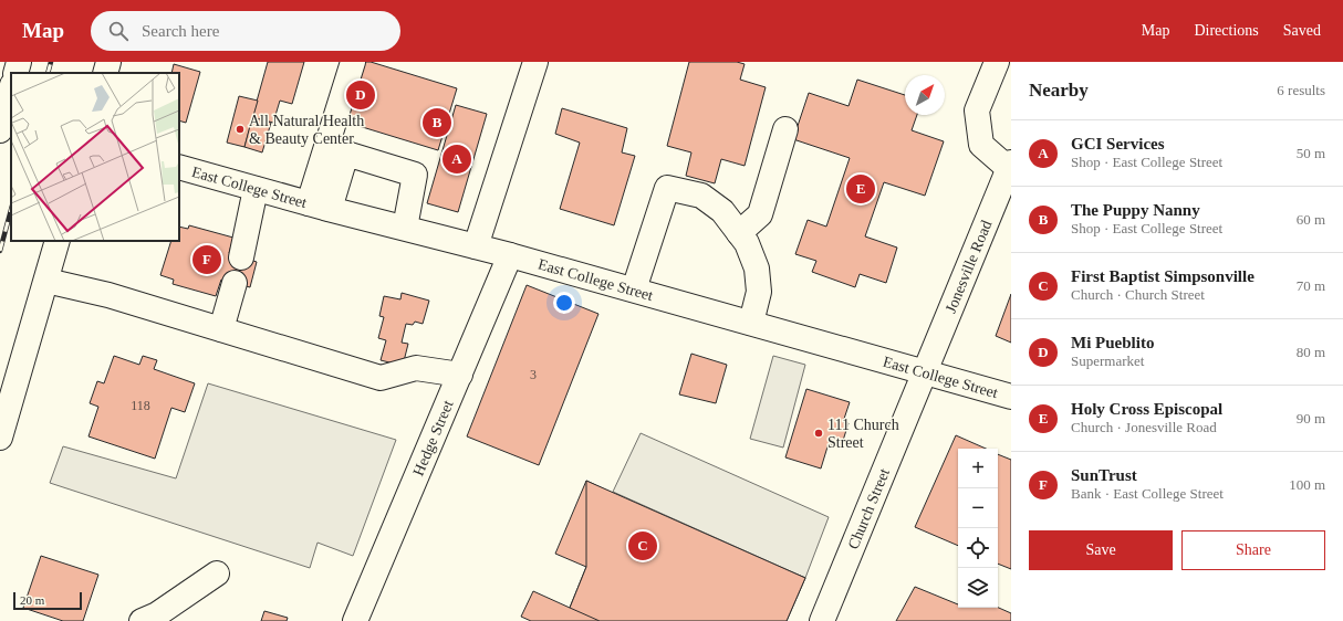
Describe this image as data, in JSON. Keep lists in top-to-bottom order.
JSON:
{
  "streets": {
    "street": [
      "East College Street",
      "Jonesville Road",
      "Hedge Street",
      "Church Street"
    ]
  },
  "crossings": [
    ["East College Street", "Jonesville Road"],
    ["East College Street", "Hedge Street"],
    ["East College Street", "Church Street"],
    ["Jonesville Road", "Church Street"]
  ],
  "places": ["All Natural Health & Beauty Center", "111 Church Street"],
  "house_numbers": ["3", "118"],
  "scale_bar": "20 m",
  "north": "top right",
  "page": {
    "header": "Map",
    "search": "Search here",
    "nav": ["Map", "Directions", "Saved"],
    "heading": ["Nearby", "6 results"],
    "pins": [
      "D",
      "B",
      "A",
      "E",
      "F",
      "C"
    ],
    "list": [
      {
        "mark": "A",
        "name": "GCI Services",
        "note": "Shop · East College Street",
        "value": "50 m"
      },
      {
        "mark": "B",
        "name": "The Puppy Nanny",
        "note": "Shop · East College Street",
        "value": "60 m"
      },
      {
        "mark": "C",
        "name": "First Baptist Simpsonville",
        "note": "Church · Church Street",
        "value": "70 m"
      },
      {
        "mark": "D",
        "name": "Mi Pueblito",
        "note": "Supermarket",
        "value": "80 m"
      },
      {
        "mark": "E",
        "name": "Holy Cross Episcopal",
        "note": "Church · Jonesville Road",
        "value": "90 m"
      },
      {
        "mark": "F",
        "name": "SunTrust",
        "note": "Bank · East College Street",
        "value": "100 m"
      }
    ],
    "map_buttons": ["+", "−"],
    "buttons": ["Save", "Share"],
    "scale": "20 m"
  }
}
